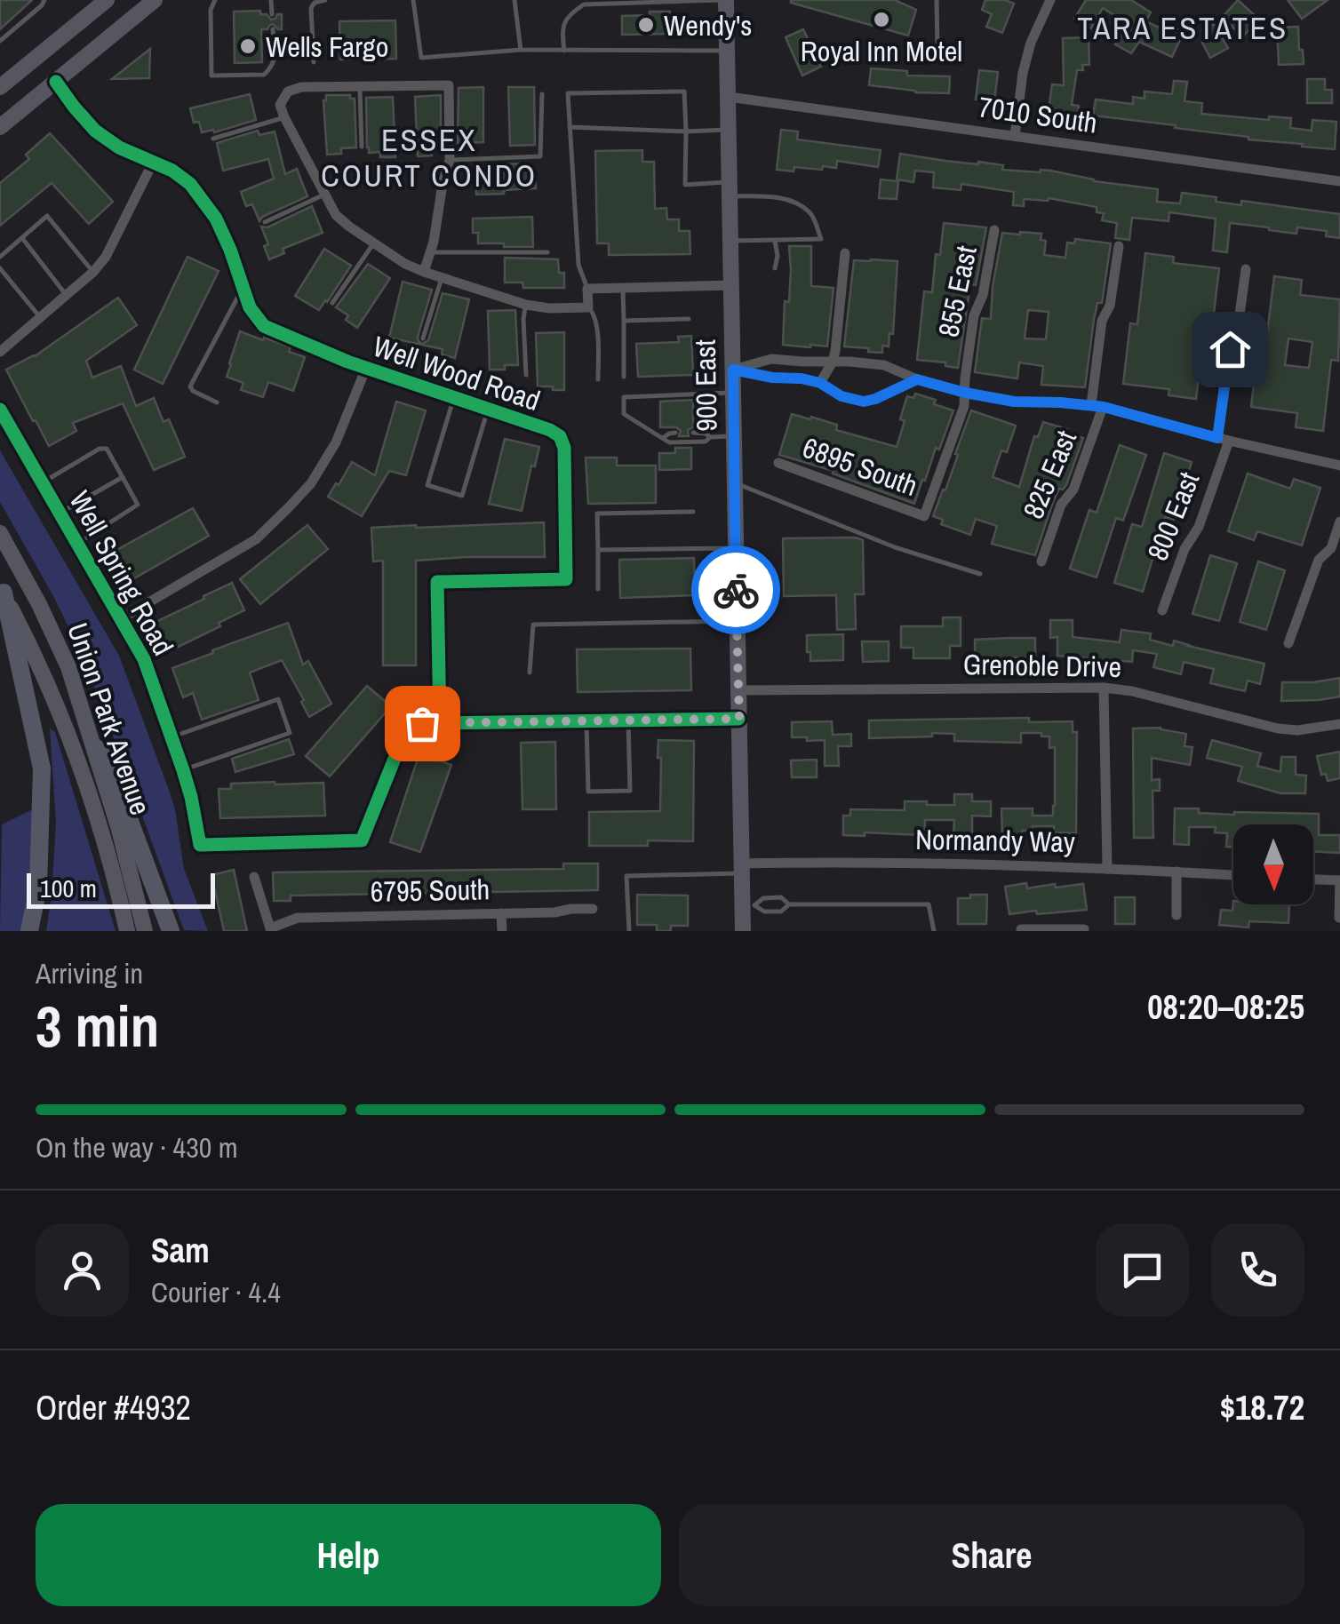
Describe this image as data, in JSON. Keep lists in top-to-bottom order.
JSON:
{
  "streets": {
    "main road": ["900 East", "Union Park Avenue"],
    "street": [
      "7010 South",
      "855 East",
      "Well Wood Road",
      "6895 South",
      "825 East",
      "800 East",
      "Well Spring Road",
      "Grenoble Drive",
      "Normandy Way",
      "6795 South"
    ]
  },
  "crossings": [
    ["7010 South", "900 East"],
    ["855 East", "6895 South"],
    ["Well Wood Road", "Well Spring Road"],
    ["900 East", "Well Spring Road"],
    ["900 East", "Grenoble Drive"],
    ["900 East", "Normandy Way"]
  ],
  "districts": ["TARA ESTATES", "ESSEX COURT CONDO"],
  "places": ["Royal Inn Motel", "Wendy's", "Wells Fargo"],
  "scale_bar": "100 m",
  "north": "bottom",
  "page": {
    "scale": "100 m",
    "heading": ["3 min", "Arriving in", "08:20–08:25"],
    "panel": [
      "Sam",
      "Courier · 4.4",
      "Order #4932",
      "$18.72"
    ],
    "bar": "On the way · 430 m",
    "buttons": ["Help", "Share"]
  }
}
